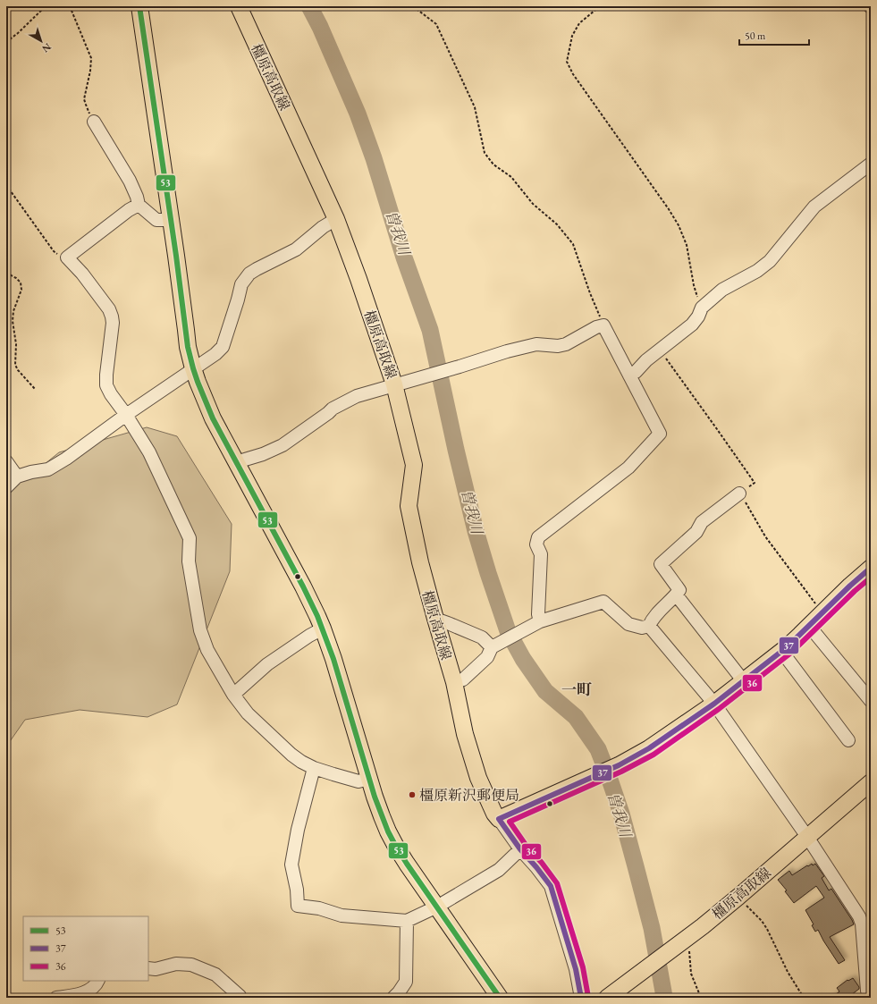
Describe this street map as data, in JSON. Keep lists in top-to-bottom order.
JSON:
{
  "streets": {
    "main road": ["橿原高取線"]
  },
  "districts": ["一町"],
  "water": ["曽我川"],
  "places": ["橿原新沢郵便局"],
  "lines": ["transit line 53", "transit line 37", "transit line 36"],
  "legend": ["53", "37", "36"],
  "scale_bar": "50 m",
  "north": "bottom right"
}
